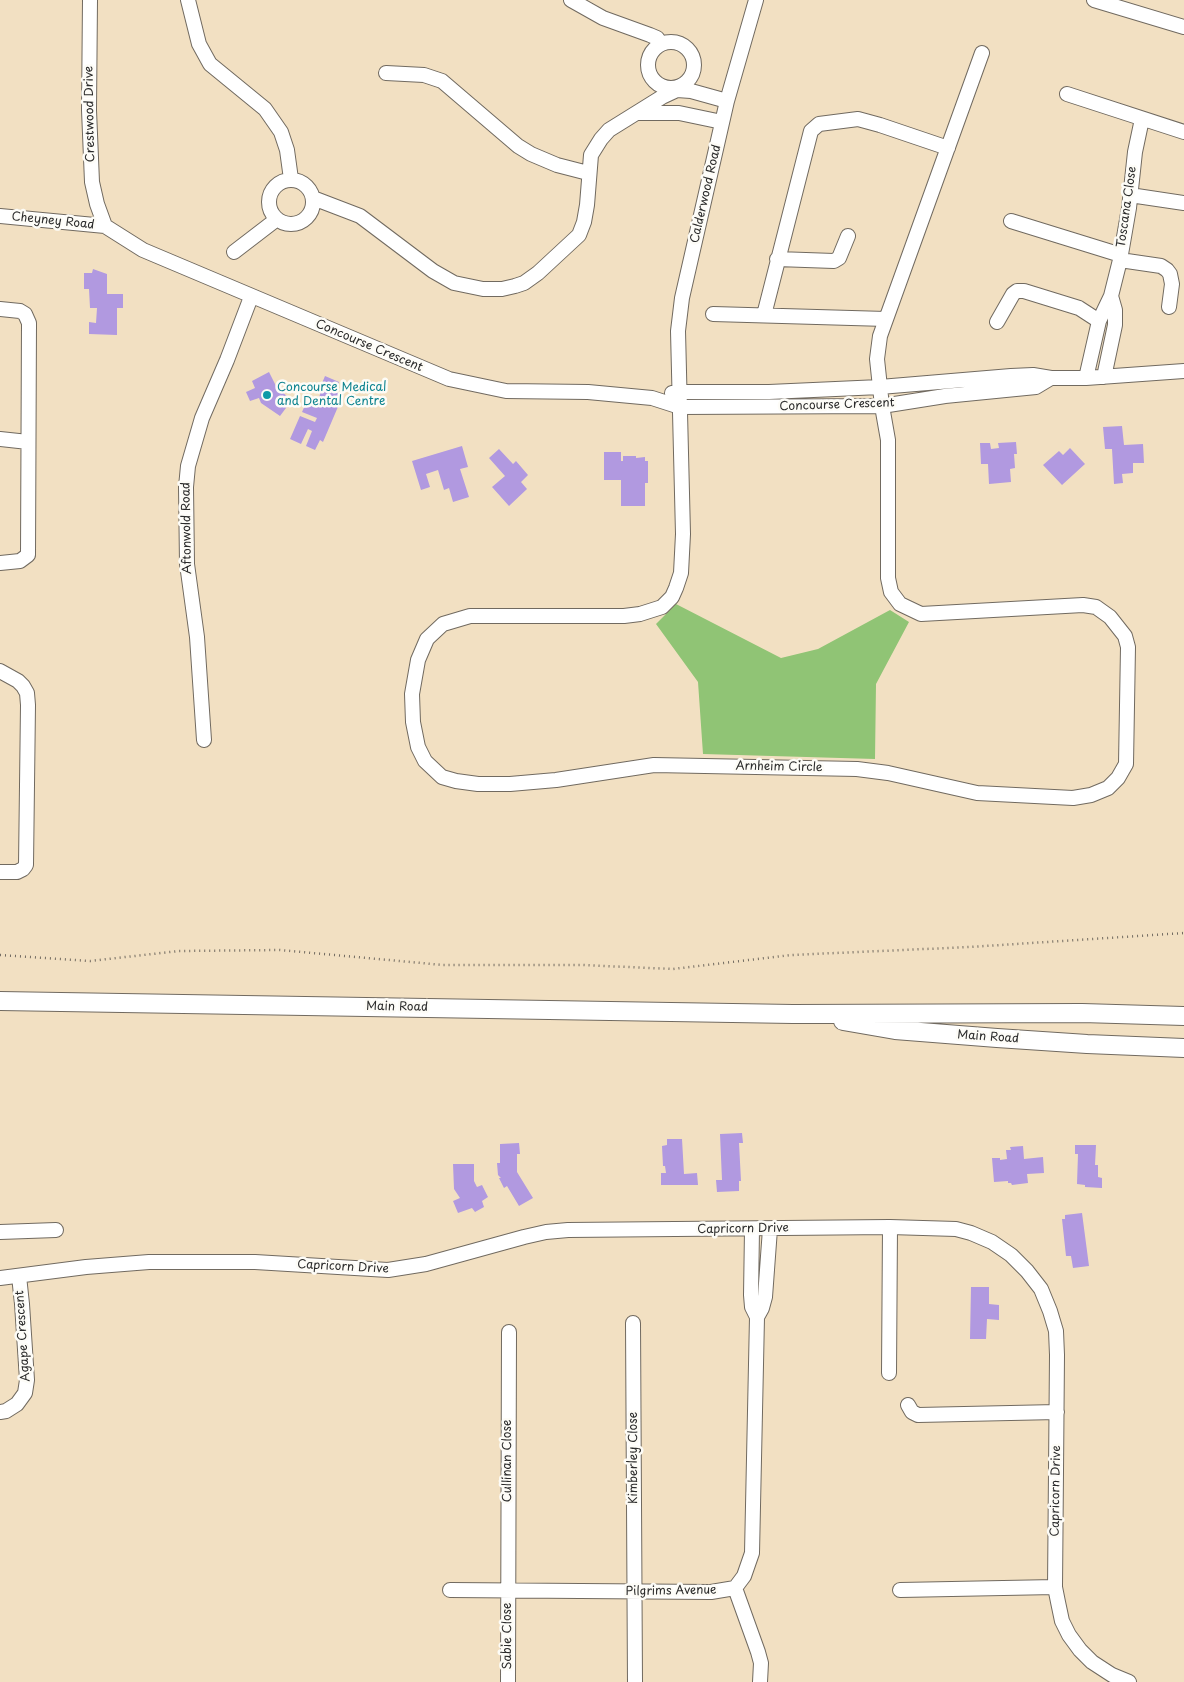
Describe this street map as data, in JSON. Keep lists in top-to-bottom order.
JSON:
{
  "streets": {
    "main road": ["Main Road"],
    "street": [
      "Crestwood Drive",
      "Calderwood Road",
      "Toscana Close",
      "Cheyney Road",
      "Concourse Crescent",
      "Aftonwold Road",
      "Arnheim Circle",
      "Capricorn Drive",
      "Agape Crescent",
      "Kimberley Close",
      "Cullinan Close",
      "Pilgrims Avenue",
      "Sabie Close"
    ]
  },
  "crossings": [
    ["Crestwood Drive", "Cheyney Road"],
    ["Crestwood Drive", "Concourse Crescent"],
    ["Calderwood Road", "Concourse Crescent"],
    ["Calderwood Road", "Arnheim Circle"],
    ["Toscana Close", "Concourse Crescent"],
    ["Cheyney Road", "Concourse Crescent"],
    ["Concourse Crescent", "Aftonwold Road"],
    ["Concourse Crescent", "Arnheim Circle"],
    ["Capricorn Drive", "Agape Crescent"],
    ["Kimberley Close", "Pilgrims Avenue"],
    ["Cullinan Close", "Pilgrims Avenue"],
    ["Cullinan Close", "Sabie Close"],
    ["Pilgrims Avenue", "Sabie Close"]
  ],
  "places": ["Concourse Medical and Dental Centre"]
}
